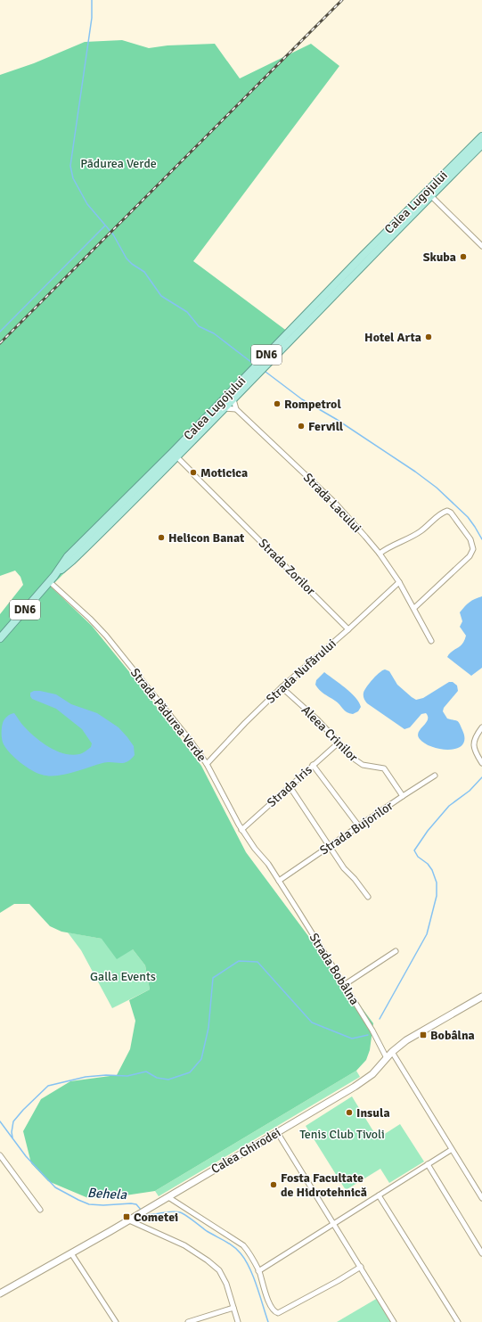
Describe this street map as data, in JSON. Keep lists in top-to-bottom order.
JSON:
{
  "streets": {
    "main road": ["Calea Lugojului", "DN6"],
    "street": [
      "Strada Lacului",
      "Strada Zorilor",
      "Strada Nufărului",
      "Strada Pădurea Verde",
      "Aleea Crinilor",
      "Strada Iris",
      "Strada Bujorilor",
      "Strada Bobâlna",
      "Calea Ghirodei"
    ]
  },
  "crossings": [
    ["Calea Lugojului", "DN6"],
    ["Calea Lugojului", "Strada Zorilor"],
    ["Calea Lugojului", "Strada Pădurea Verde"],
    ["DN6", "Strada Pădurea Verde"],
    ["Strada Lacului", "Strada Nufărului"],
    ["Strada Zorilor", "Strada Nufărului"],
    ["Strada Nufărului", "Strada Pădurea Verde"],
    ["Strada Nufărului", "Aleea Crinilor"],
    ["Strada Pădurea Verde", "Strada Iris"],
    ["Strada Pădurea Verde", "Strada Bujorilor"],
    ["Strada Pădurea Verde", "Strada Bobâlna"],
    ["Aleea Crinilor", "Strada Iris"],
    ["Aleea Crinilor", "Strada Bujorilor"],
    ["Strada Bujorilor", "Strada Bobâlna"],
    ["Strada Bobâlna", "Calea Ghirodei"]
  ],
  "water": ["Behela"],
  "parks": ["Pădurea Verde", "Galla Events", "Tenis Club Tivoli"],
  "places": {
    "other": [
      "Skuba",
      "Hotel Arta",
      "Rompetrol",
      "Fervill",
      "Moticica",
      "Helicon Banat",
      "Insula",
      "Fosta Facultate de Hidrotehnică"
    ],
    "transit": ["Bobâlna", "Cometei"]
  }
}
